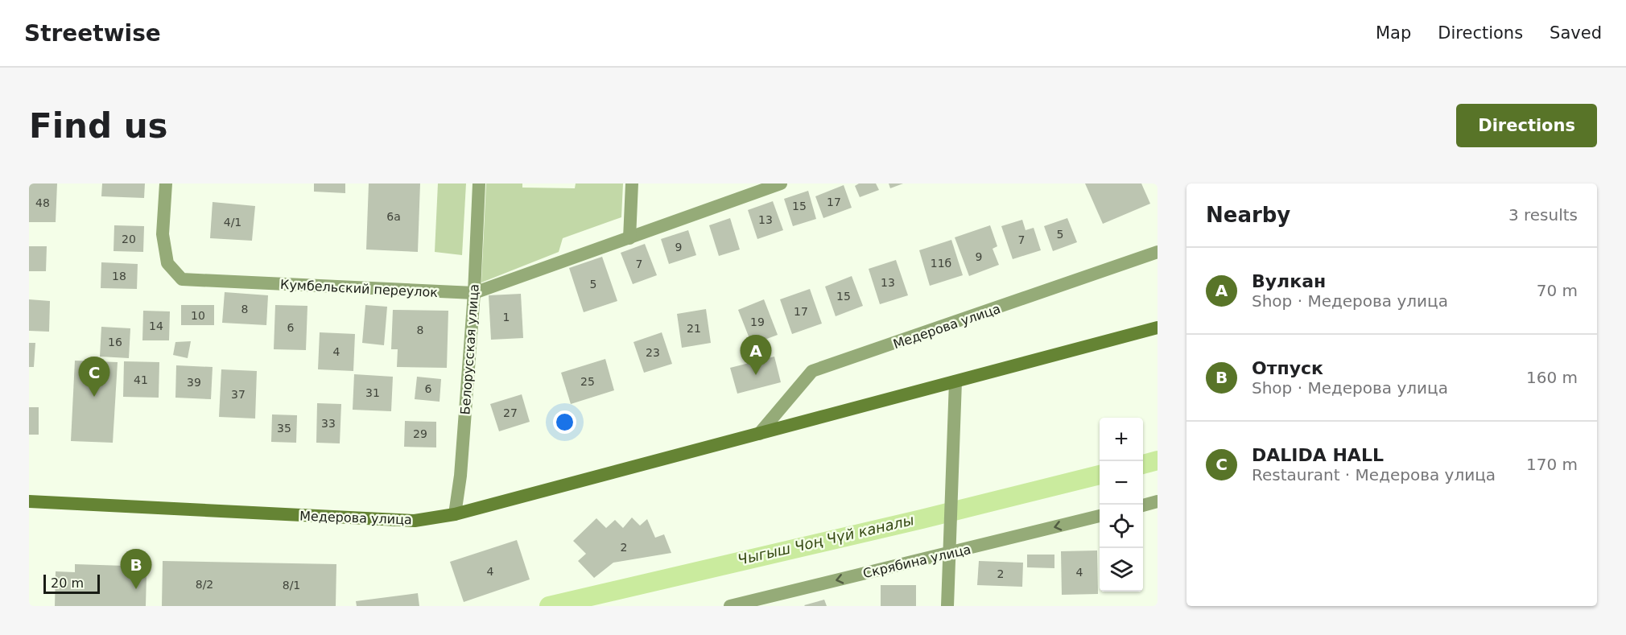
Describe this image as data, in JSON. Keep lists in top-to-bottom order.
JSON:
{
  "streets": {
    "main road": ["Медерова улица"],
    "street": ["Кумбельский переулок", "Белорусская улица", "Скрябина улица"]
  },
  "crossings": [
    ["Кумбельский переулок", "Белорусская улица"],
    ["Медерова улица", "Белорусская улица"]
  ],
  "one_way": ["Скрябина улица"],
  "water": ["Чыгыш Чоң Чүй каналы"],
  "house_numbers": [
    "17",
    "48",
    "15",
    "6а",
    "13",
    "4/1",
    "5",
    "20",
    "7",
    "9",
    "9",
    "11б",
    "7",
    "18",
    "13",
    "5",
    "15",
    "8",
    "17",
    "10",
    "1",
    "19",
    "14",
    "6",
    "21",
    "8",
    "16",
    "4",
    "23",
    "41",
    "25",
    "39",
    "6",
    "31",
    "37",
    "27",
    "33",
    "35",
    "29",
    "2",
    "4",
    "4",
    "2",
    "8/2",
    "8/1"
  ],
  "scale_bar": "20 m",
  "page": {
    "header": "Streetwise",
    "nav": ["Map", "Directions", "Saved"],
    "buttons": "Directions",
    "title": "Find us",
    "heading": ["Nearby", "3 results"],
    "list": [
      {
        "mark": "A",
        "name": "Вулкан",
        "note": "Shop · Медерова улица",
        "value": "70 m"
      },
      {
        "mark": "B",
        "name": "Отпуск",
        "note": "Shop · Медерова улица",
        "value": "160 m"
      },
      {
        "mark": "C",
        "name": "DALIDA HALL",
        "note": "Restaurant · Медерова улица",
        "value": "170 m"
      }
    ],
    "pins": ["A", "C", "B"],
    "map_buttons": ["+", "−"],
    "scale": "20 m"
  }
}
